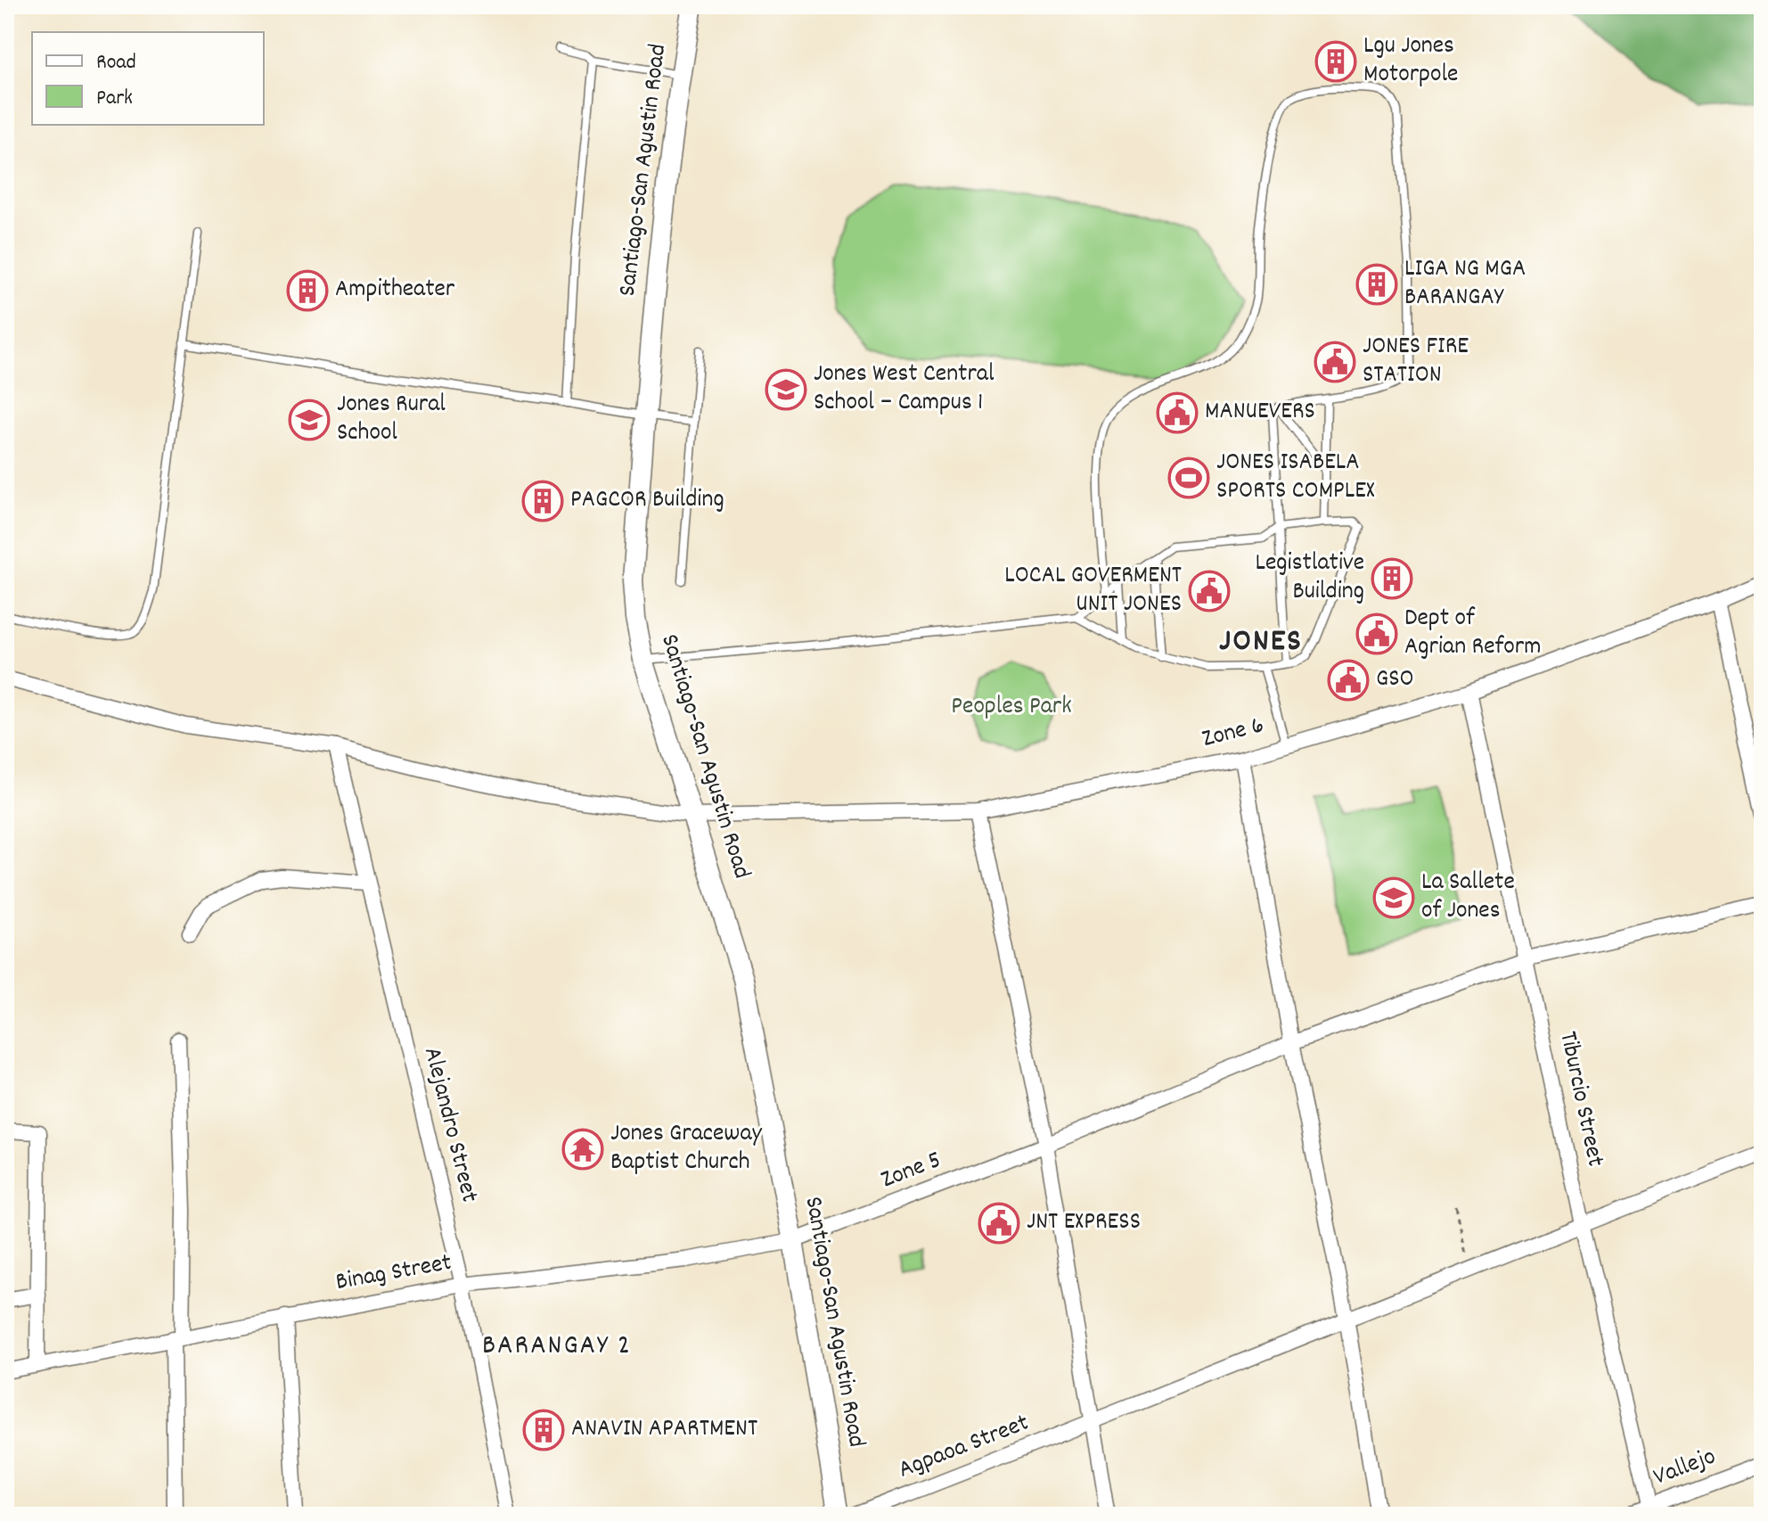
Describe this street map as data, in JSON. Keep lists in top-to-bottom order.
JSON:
{
  "streets": {
    "main road": ["Santiago-San Agustin Road"],
    "street": [
      "Zone 6",
      "Tiburcio Street",
      "Alejandro Street",
      "Zone 5",
      "Binag Street",
      "Agpaoa Street",
      "Vallejo"
    ]
  },
  "crossings": [
    ["Santiago-San Agustin Road", "Zone 6"],
    ["Santiago-San Agustin Road", "Zone 5"],
    ["Santiago-San Agustin Road", "Binag Street"],
    ["Zone 6", "Tiburcio Street"],
    ["Zone 6", "Alejandro Street"],
    ["Tiburcio Street", "Zone 5"],
    ["Tiburcio Street", "Agpaoa Street"],
    ["Tiburcio Street", "Vallejo"],
    ["Alejandro Street", "Binag Street"],
    ["Zone 5", "Binag Street"]
  ],
  "districts": ["JONES", "BARANGAY 2"],
  "parks": ["Peoples Park"],
  "places": {
    "building": [
      "Lgu Jones Motorpole",
      "LIGA NG MGA BARANGAY",
      "Ampitheater",
      "PAGCOR Building",
      "Legistlative Building",
      "ANAVIN APARTMENT"
    ],
    "public building": [
      "JONES FIRE STATION",
      "MANUEVERS",
      "LOCAL GOVERMENT UNIT JONES",
      "Dept of Agrian Reform",
      "GSO",
      "JNT EXPRESS"
    ],
    "school or university": ["Jones West Central School – Campus 1", "Jones Rural School", "La Sallete of Jones"],
    "sports": ["JONES ISABELA SPORTS COMPLEX"],
    "temple": ["Jones Graceway Baptist Church"]
  },
  "legend": ["Road", "Park"]
}
